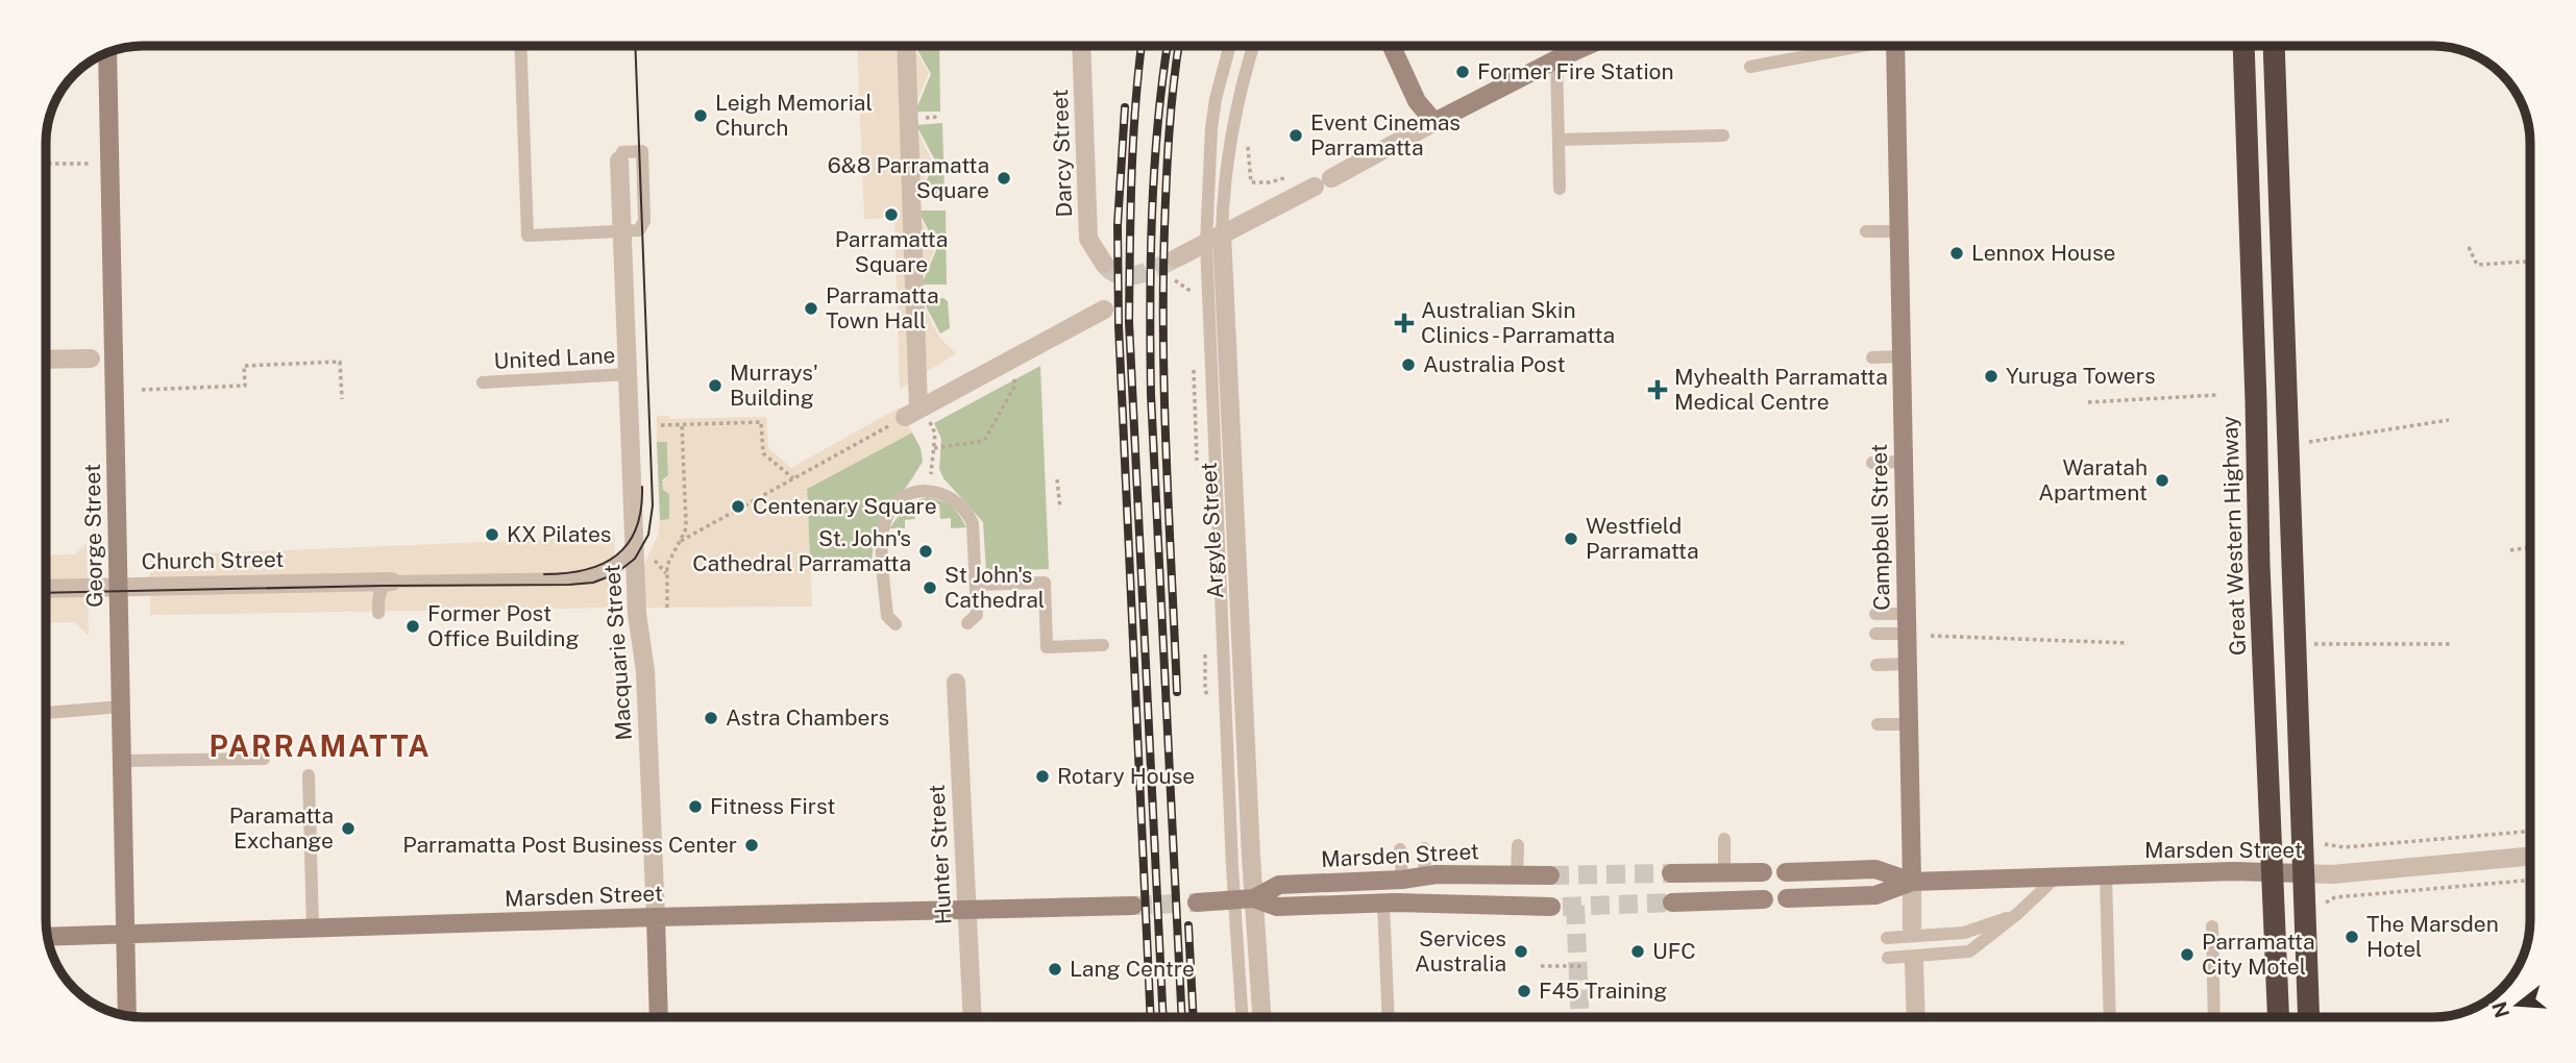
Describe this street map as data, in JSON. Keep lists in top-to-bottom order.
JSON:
{
  "streets": {
    "highway": ["Great Western Highway"],
    "street": [
      "Darcy Street",
      "Campbell Street",
      "Argyle Street",
      "George Street",
      "Church Street",
      "Macquarie Street",
      "Marsden Street",
      "Hunter Street"
    ],
    "lane": ["United Lane"]
  },
  "crossings": [
    ["United Lane", "Macquarie Street"],
    ["Campbell Street", "Marsden Street"],
    ["Argyle Street", "Marsden Street"],
    ["George Street", "Church Street"],
    ["George Street", "Marsden Street"],
    ["Great Western Highway", "Marsden Street"],
    ["Church Street", "Macquarie Street"],
    ["Macquarie Street", "Marsden Street"],
    ["Marsden Street", "Hunter Street"]
  ],
  "districts": ["PARRAMATTA"],
  "places": {
    "other": [
      "Former Fire Station",
      "Leigh Memorial Church",
      "Event Cinemas Parramatta",
      "6&8 Parramatta Square",
      "Parramatta Square",
      "Lennox House",
      "Parramatta Town Hall",
      "Australia Post",
      "Yuruga Towers",
      "Murrays' Building",
      "Waratah Apartment",
      "Centenary Square",
      "KX Pilates",
      "Westfield Parramatta",
      "St. John's Cathedral Parramatta",
      "St John's Cathedral",
      "Former Post Office Building",
      "Astra Chambers",
      "Rotary House",
      "Fitness First",
      "Paramatta Exchange",
      "Parramatta Post Business Center",
      "The Marsden Hotel",
      "Services Australia",
      "UFC",
      "Parramatta City Motel",
      "Lang Centre",
      "F45 Training"
    ],
    "health": ["Australian Skin Clinics - Parramatta", "Myhealth Parramatta Medical Centre"]
  },
  "north": "left"
}
